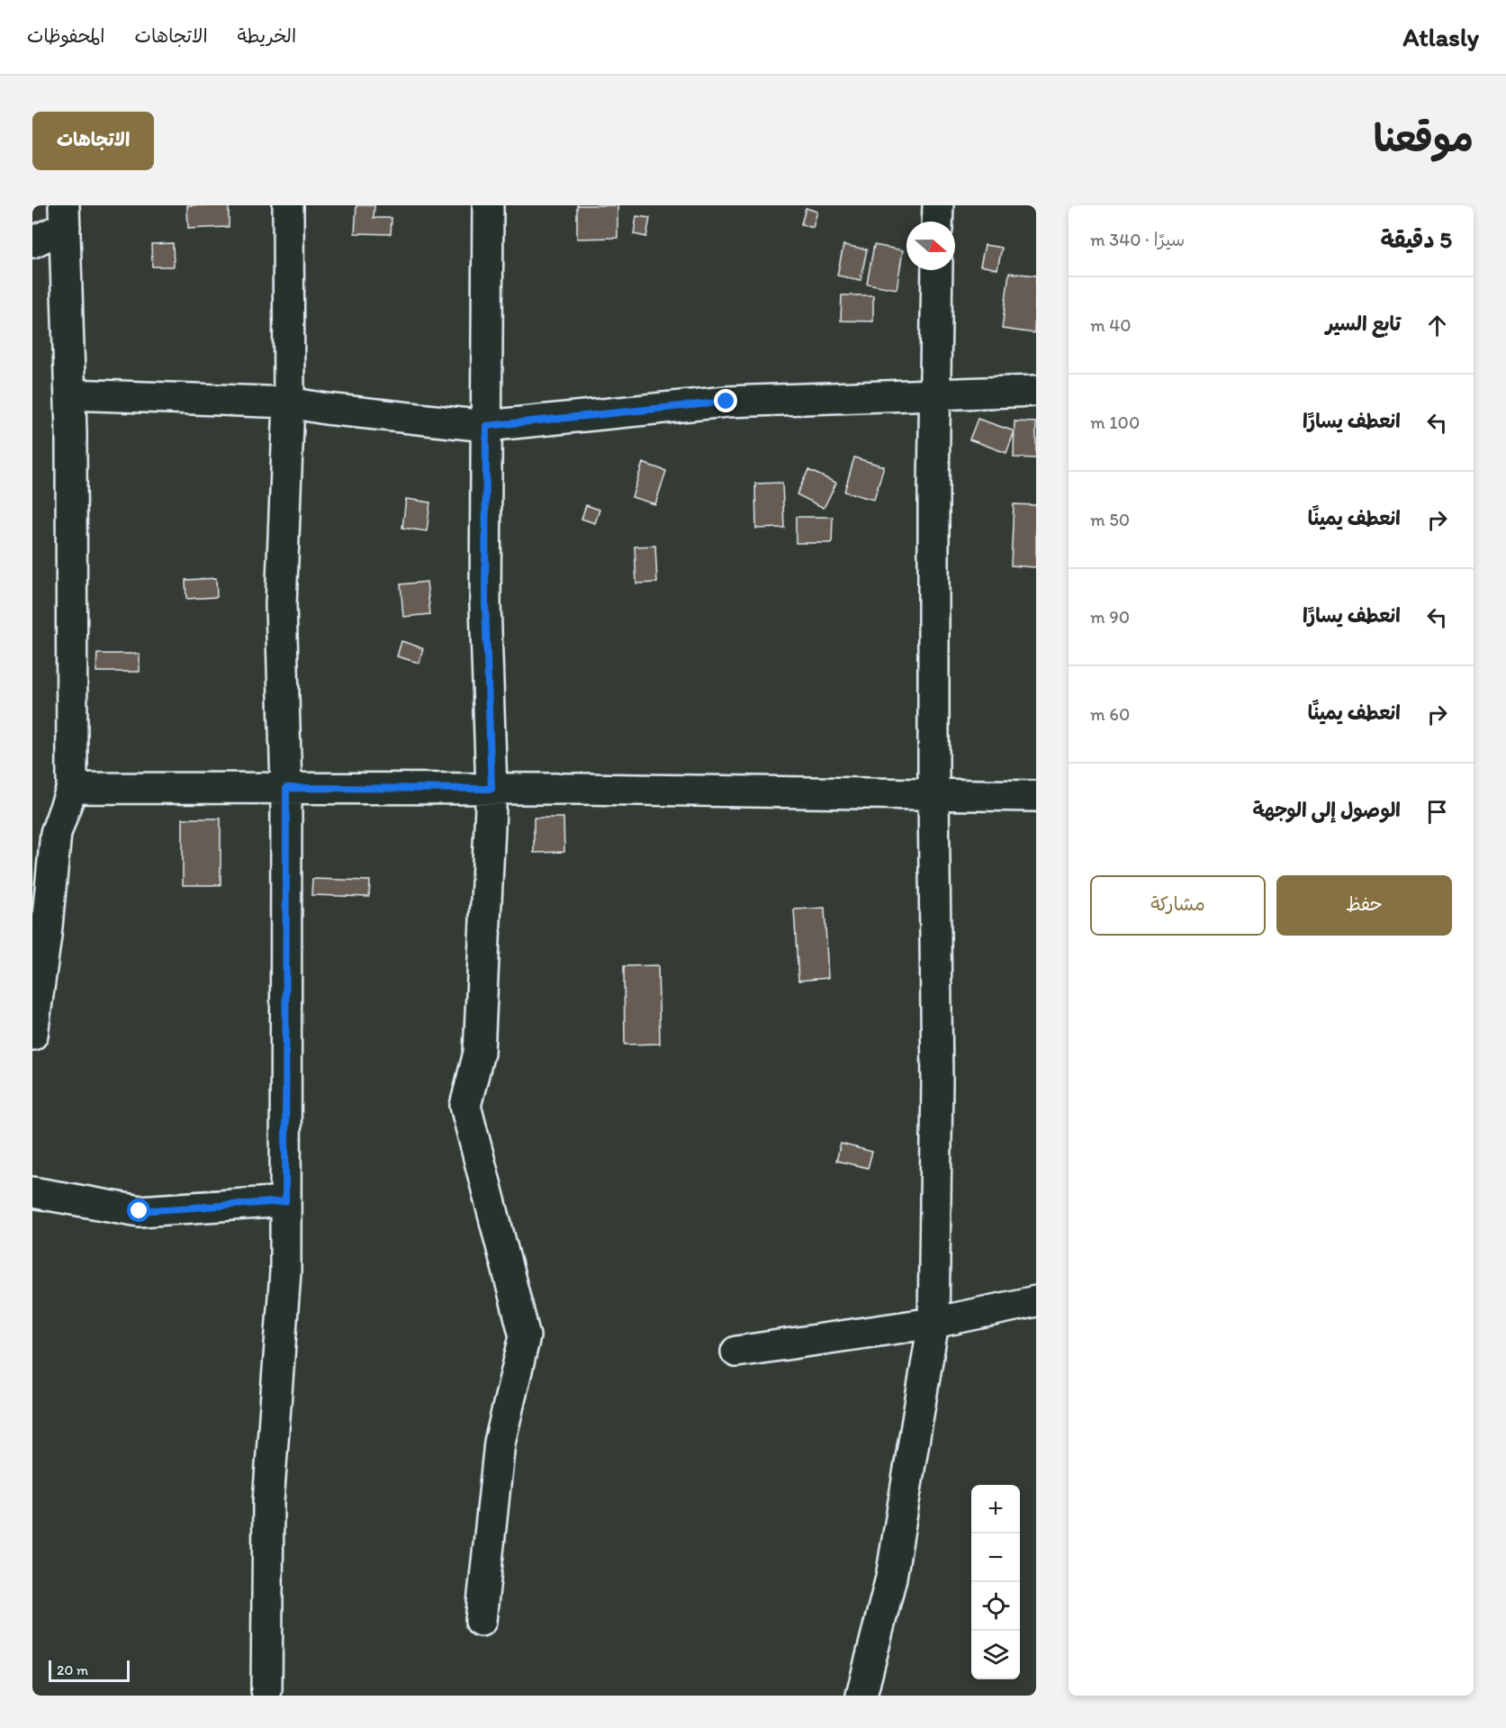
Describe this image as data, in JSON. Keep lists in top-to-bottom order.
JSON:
{
  "scale_bar": "20 m",
  "north": "right",
  "page": {
    "header": "Atlasly",
    "nav": ["الخريطة", "الاتجاهات", "المحفوظات"],
    "title": "موقعنا",
    "buttons": [
      "الاتجاهات",
      ["حفظ", "مشاركة"]
    ],
    "heading": ["5 دقيقة", "سيرًا · 340 m"],
    "list": [
      ["تابع السير", "40 m"],
      ["انعطف يسارًا", "100 m"],
      ["انعطف يمينًا", "50 m"],
      ["انعطف يسارًا", "90 m"],
      ["انعطف يمينًا", "60 m"],
      "الوصول إلى الوجهة"
    ],
    "map_buttons": ["+", "−"],
    "scale": "20 m"
  }
}
